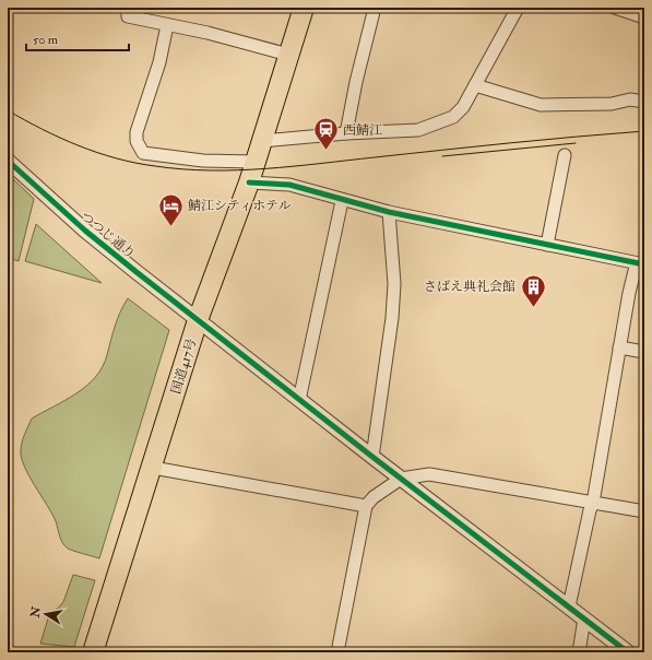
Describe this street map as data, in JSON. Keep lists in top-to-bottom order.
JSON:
{
  "streets": {
    "highway": ["国道417号"],
    "street": ["つつじ通り"]
  },
  "crossings": [
    ["つつじ通り", "国道417号"]
  ],
  "places": {
    "station": ["西鯖江"],
    "hotel": ["鯖江シティホテル"],
    "building": ["さばえ典礼会館"]
  },
  "scale_bar": "50 m",
  "north": "left"
}
